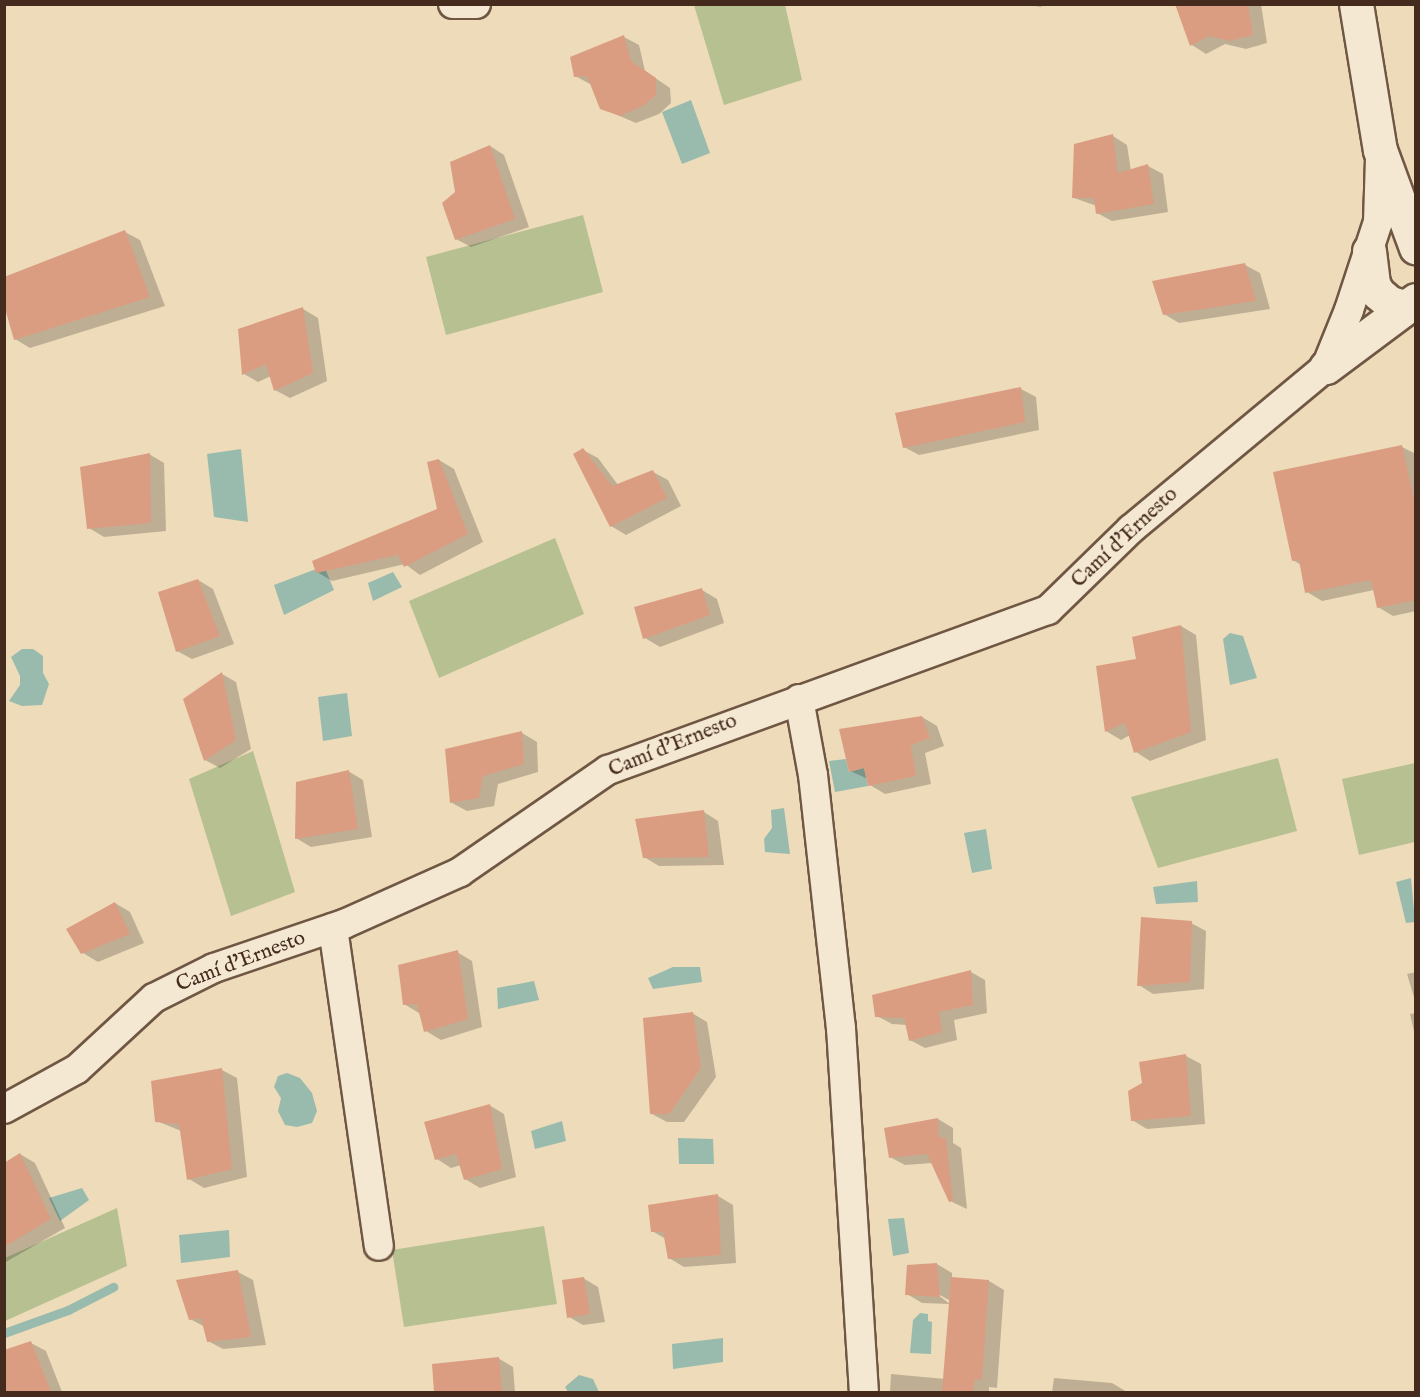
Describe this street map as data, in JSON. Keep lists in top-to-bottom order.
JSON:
{
  "streets": {
    "street": ["Camí d'Ernesto"]
  }
}
